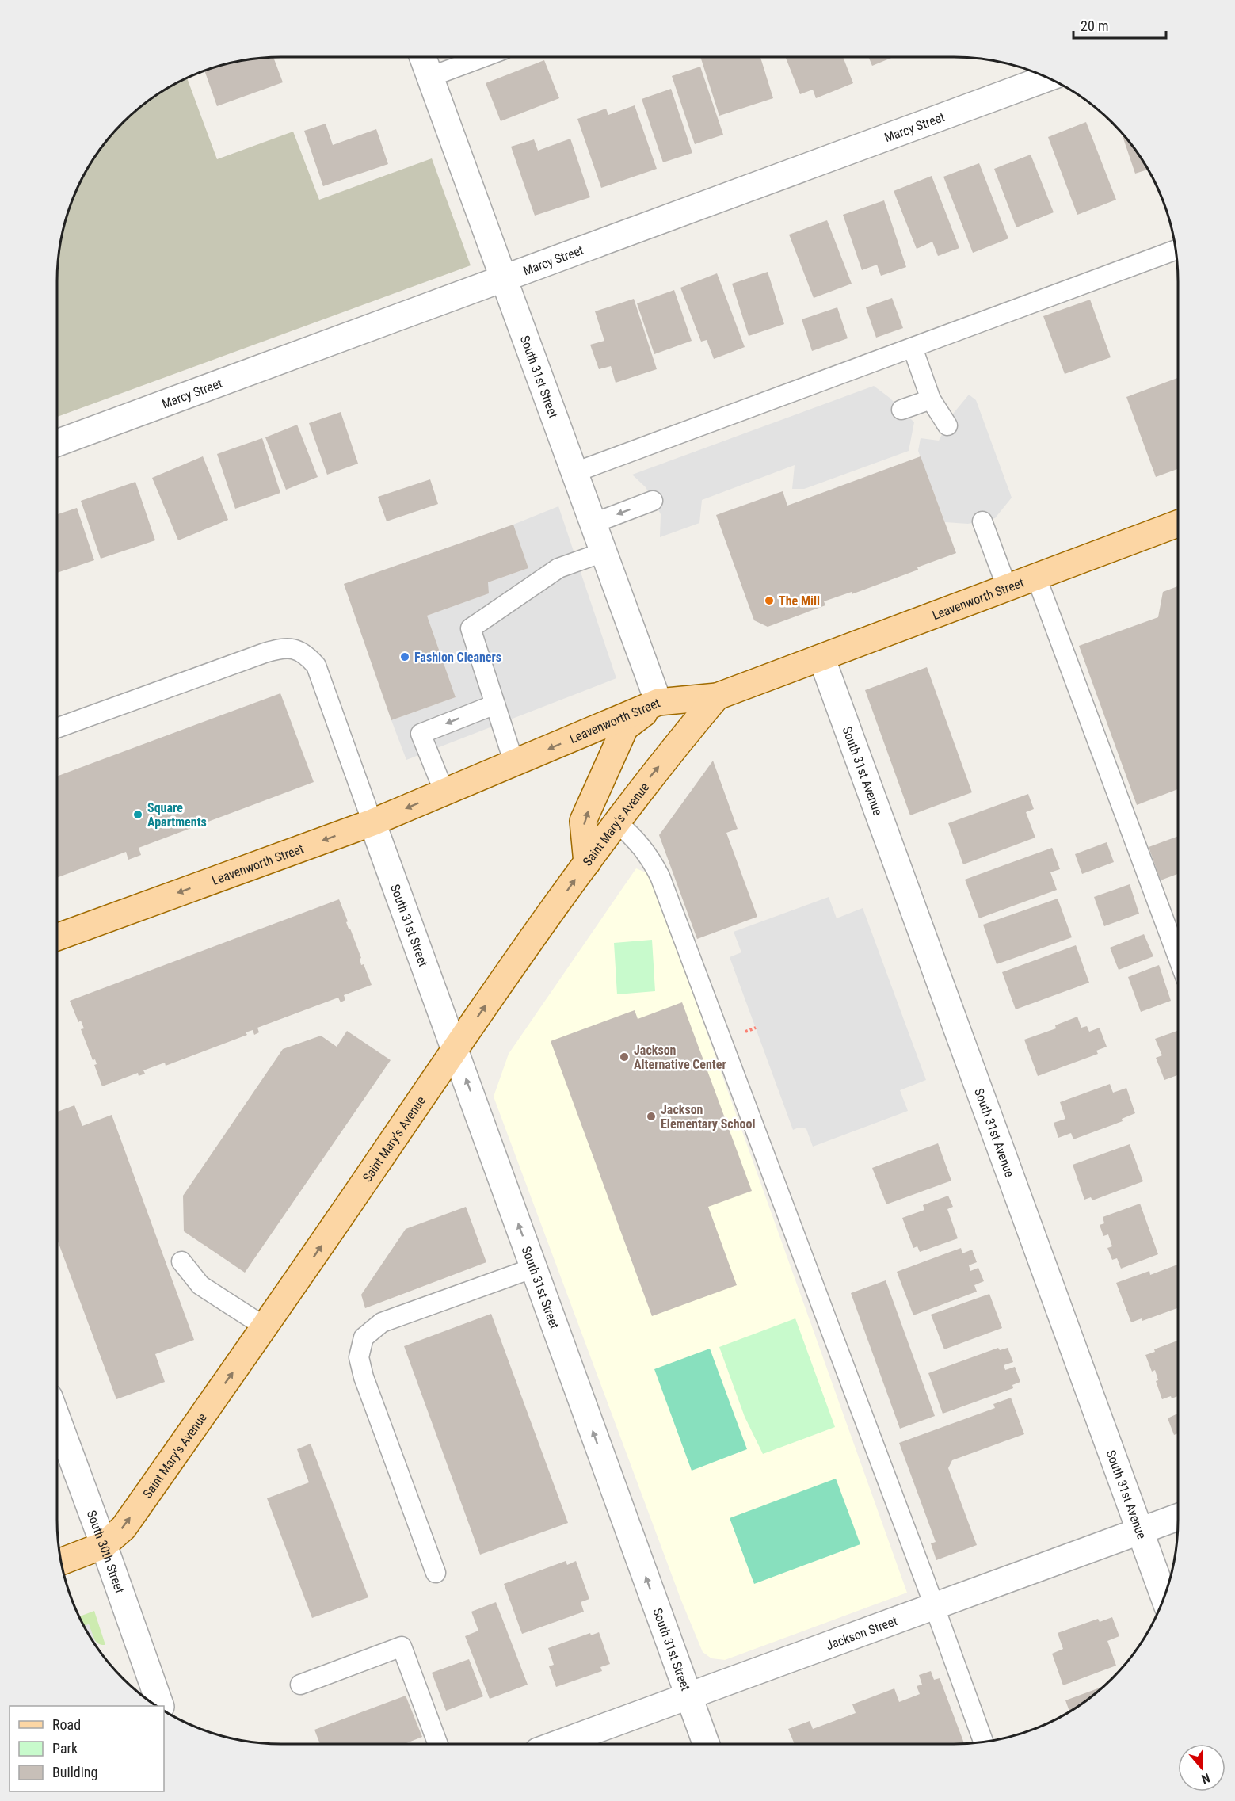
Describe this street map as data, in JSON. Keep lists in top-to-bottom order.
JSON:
{
  "streets": {
    "main road": ["Leavenworth Street", "Saint Mary's Avenue"],
    "street": [
      "Marcy Street",
      "South 31st Street",
      "South 31st Avenue",
      "South 30th Street",
      "Jackson Street"
    ]
  },
  "crossings": [
    ["Marcy Street", "South 31st Street"],
    ["South 31st Street", "Leavenworth Street"],
    ["South 31st Street", "Saint Mary's Avenue"],
    ["South 31st Street", "Jackson Street"],
    ["Leavenworth Street", "South 31st Avenue"],
    ["Leavenworth Street", "Saint Mary's Avenue"],
    ["South 31st Avenue", "Jackson Street"],
    ["Saint Mary's Avenue", "South 30th Street"]
  ],
  "one_way": ["South 31st Street", "Leavenworth Street", "Saint Mary's Avenue"],
  "places": [
    "The Mill",
    "Fashion Cleaners",
    "Square Apartments",
    "Jackson Alternative Center",
    "Jackson Elementary School"
  ],
  "legend": ["Road", "Park", "Building"],
  "scale_bar": "20 m",
  "north": "bottom"
}
